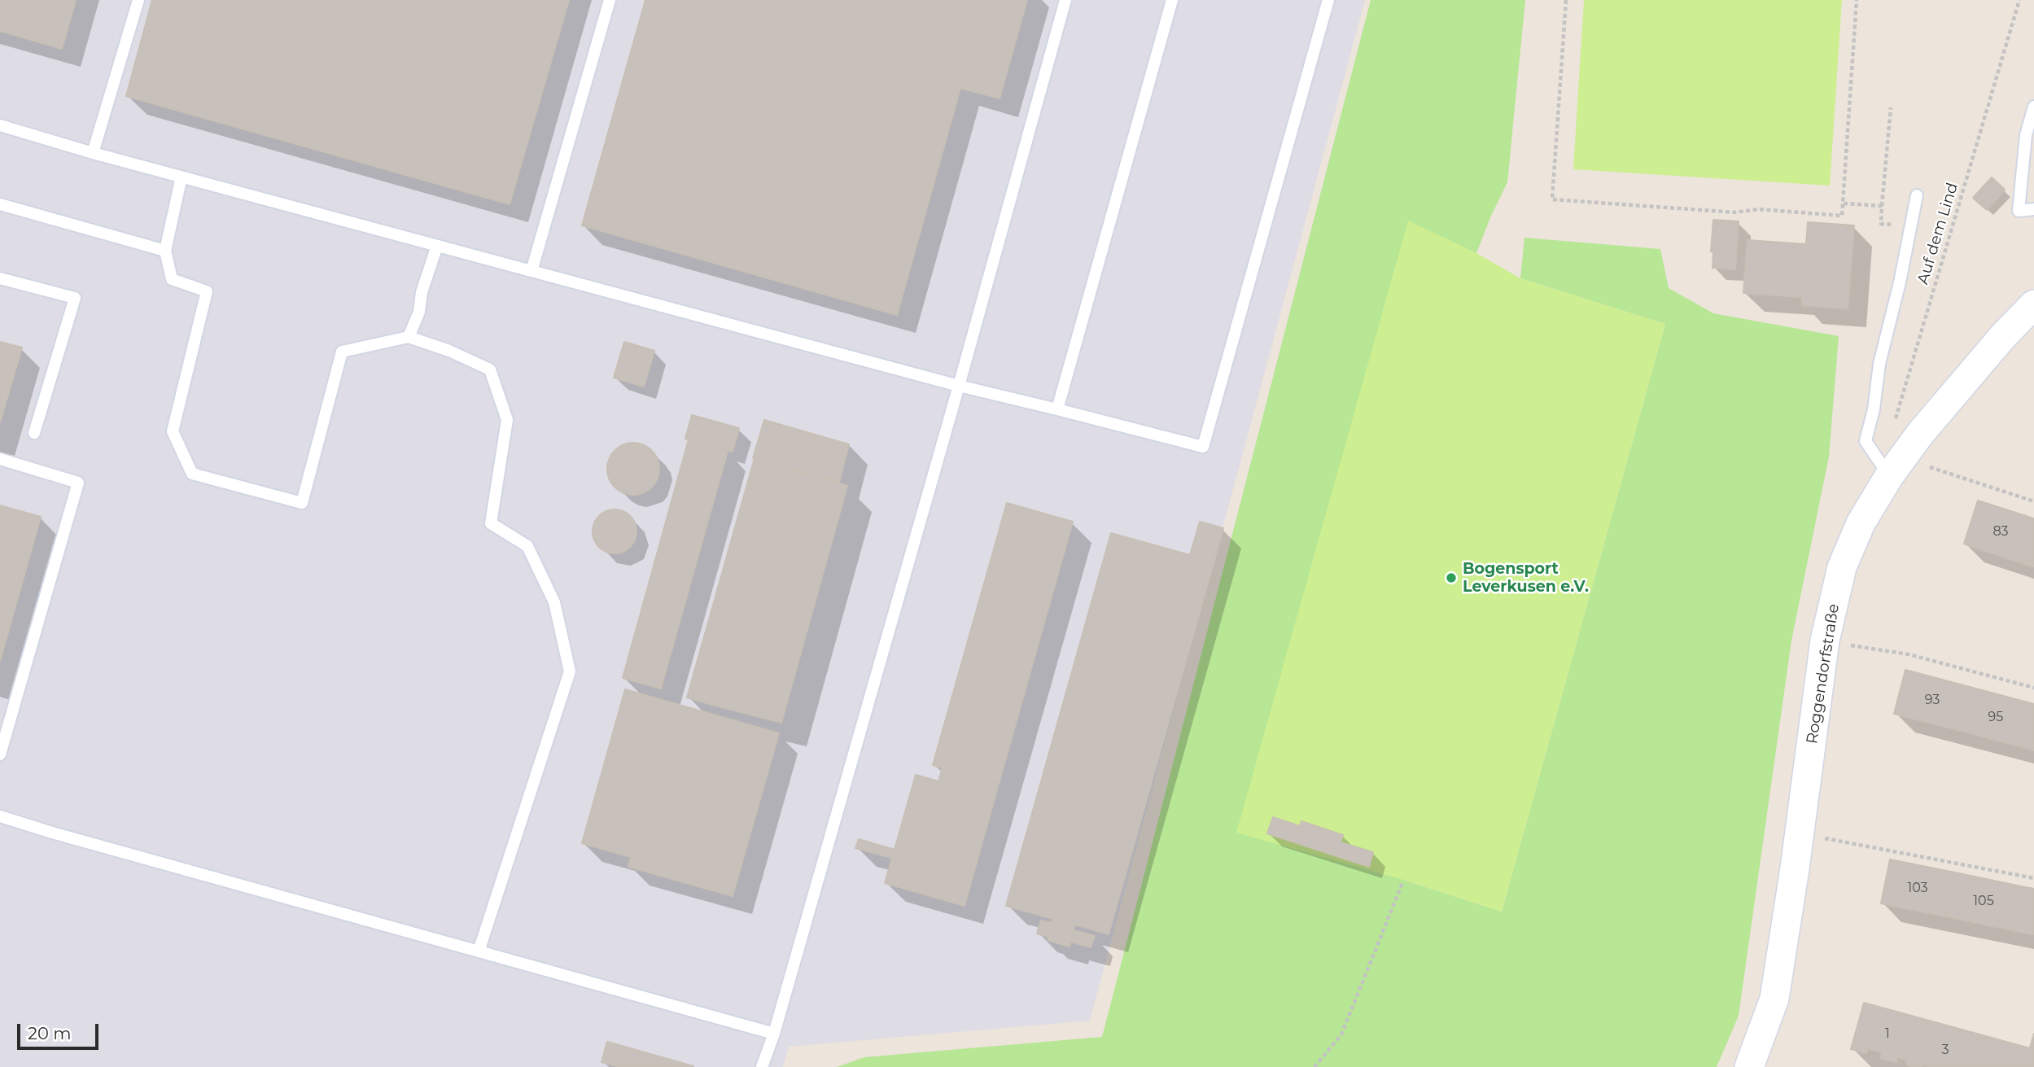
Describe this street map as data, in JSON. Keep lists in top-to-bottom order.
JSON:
{
  "streets": {
    "street": ["Roggendorfstraße"],
    "path": ["Auf dem Lind"]
  },
  "places": ["Bogensport Leverkusen e.V."],
  "house_numbers": [
    "83",
    "93",
    "95",
    "103",
    "105",
    "1",
    "3"
  ],
  "scale_bar": "20 m"
}
